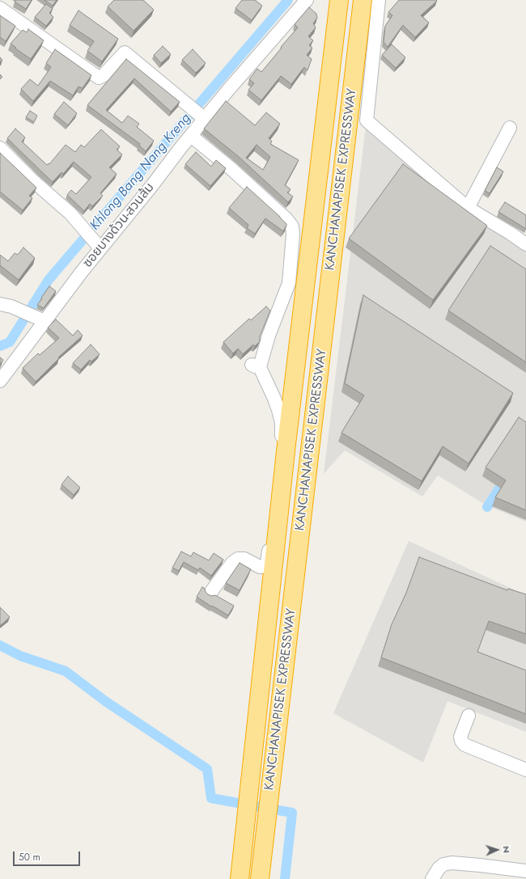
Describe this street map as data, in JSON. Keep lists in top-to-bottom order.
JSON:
{
  "streets": {
    "highway": ["KANCHANAPISEK EXPRESSWAY"],
    "street": ["ซอยบางด้วน-สวนส้ม"]
  },
  "water": ["Khlong Bang Nang Kreng"],
  "scale_bar": "50 m",
  "north": "right"
}
